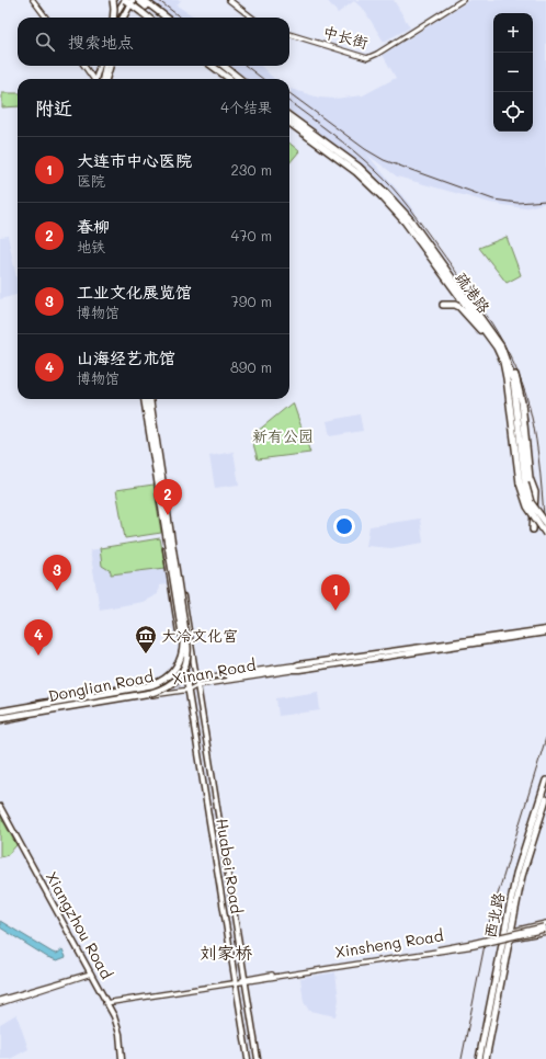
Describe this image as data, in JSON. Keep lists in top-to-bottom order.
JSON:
{
  "streets": {
    "highway": ["疏港路", "Donglian Road", "西北路"],
    "main road": [
      "中长街",
      "Xinan Road",
      "Huabei Road",
      "Xiangzhou Road",
      "Xinsheng Road"
    ]
  },
  "crossings": [
    ["Xinan Road", "Donglian Road"],
    ["Xinan Road", "Huabei Road"],
    ["Huabei Road", "Xinsheng Road"],
    ["Xiangzhou Road", "Xinsheng Road"]
  ],
  "districts": ["刘家桥"],
  "parks": ["新有公园"],
  "places": {
    "museum": ["大冷文化宫"]
  },
  "page": {
    "map_buttons": ["+", "−"],
    "search": "搜索地点",
    "heading": ["附近", "4个结果"],
    "list": [
      {
        "mark": "1",
        "name": "大连市中心医院",
        "note": "医院",
        "value": "230 m"
      },
      {
        "mark": "2",
        "name": "春柳",
        "note": "地铁",
        "value": "470 m"
      },
      {
        "mark": "3",
        "name": "工业文化展览馆",
        "note": "博物馆",
        "value": "790 m"
      },
      {
        "mark": "4",
        "name": "山海经艺术馆",
        "note": "博物馆",
        "value": "890 m"
      }
    ],
    "pins": [
      "2",
      "3",
      "1",
      "4"
    ]
  }
}
